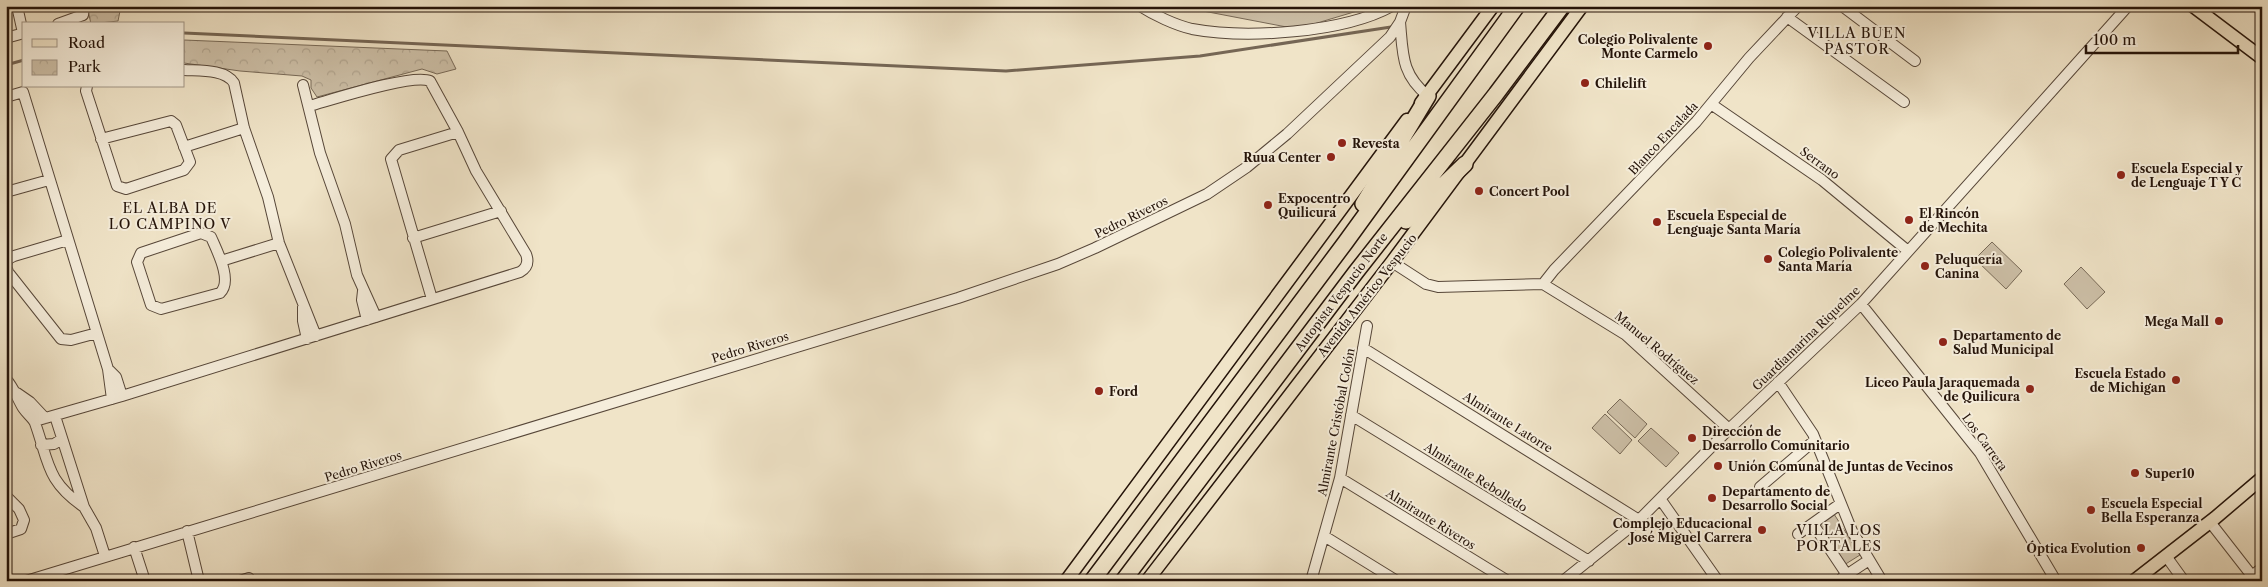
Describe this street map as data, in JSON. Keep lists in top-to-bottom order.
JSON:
{
  "streets": {
    "highway": ["Autopista Vespucio Norte"],
    "main road": ["Avenida Américo Vespucio"],
    "street": [
      "Blanco Encalada",
      "Serrano",
      "Pedro Riveros",
      "Guardiamarina Riquelme",
      "Manuel Rodríguez",
      "Almirante Cristóbal Colón",
      "Almirante Latorre",
      "Los Carrera",
      "Almirante Rebolledo",
      "Almirante Riveros"
    ]
  },
  "crossings": [
    ["Blanco Encalada", "Serrano"],
    ["Blanco Encalada", "Manuel Rodríguez"],
    ["Serrano", "Guardiamarina Riquelme"],
    ["Guardiamarina Riquelme", "Manuel Rodríguez"],
    ["Guardiamarina Riquelme", "Almirante Latorre"],
    ["Guardiamarina Riquelme", "Los Carrera"],
    ["Guardiamarina Riquelme", "Almirante Rebolledo"],
    ["Almirante Cristóbal Colón", "Almirante Latorre"],
    ["Almirante Cristóbal Colón", "Almirante Rebolledo"],
    ["Almirante Cristóbal Colón", "Almirante Riveros"]
  ],
  "districts": ["VILLA BUEN PASTOR", "EL ALBA DE LO CAMPINO V", "VILLA LOS PORTALES"],
  "places": [
    "Colegio Polivalente Monte Carmelo",
    "Chilelift",
    "Revesta",
    "Ruua Center",
    "Escuela Especial y de Lenguaje T Y C",
    "Concert Pool",
    "Expocentro Quilicura",
    "El Rincón de Mechita",
    "Escuela Especial de Lenguaje Santa María",
    "Colegio Polivalente Santa María",
    "Peluquería Canina",
    "Mega Mall",
    "Departamento de Salud Municipal",
    "Escuela Estado de Michigan",
    "Liceo Paula Jaraquemada de Quilicura",
    "Ford",
    "Dirección de Desarrollo Comunitario",
    "Unión Comunal de Juntas de Vecinos",
    "Super10",
    "Departamento de Desarrollo Social",
    "Escuela Especial Bella Esperanza",
    "Complejo Educacional José Miguel Carrera",
    "Óptica Evolution"
  ],
  "legend": ["Road", "Park"],
  "scale_bar": "100 m"
}
